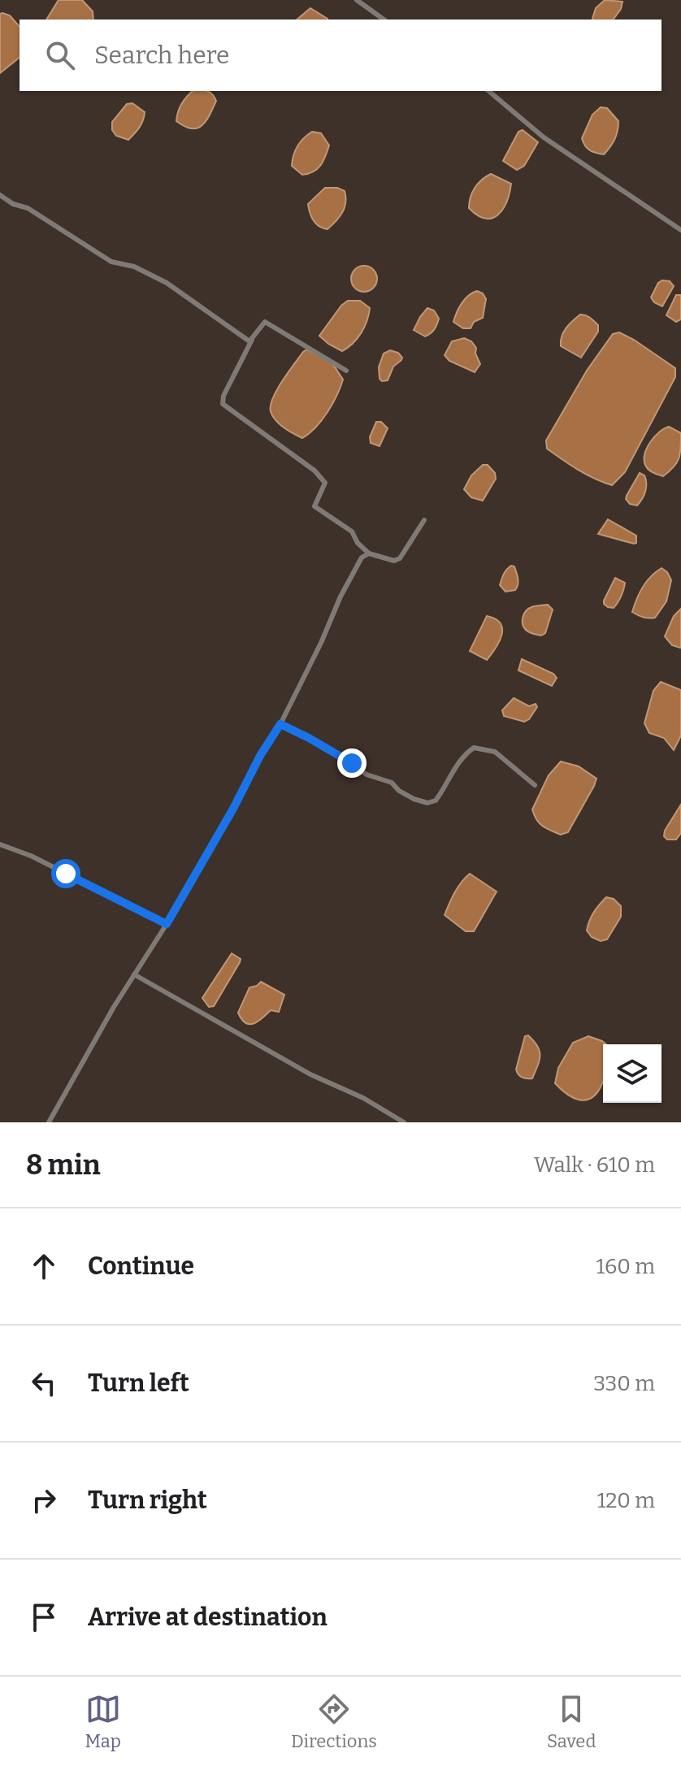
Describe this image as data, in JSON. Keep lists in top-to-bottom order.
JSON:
{
  "page": {
    "search": "Search here",
    "heading": ["8 min", "Walk · 610 m"],
    "list": [
      ["Continue", "160 m"],
      ["Turn left", "330 m"],
      ["Turn right", "120 m"],
      "Arrive at destination"
    ],
    "nav": ["Map", "Directions", "Saved"]
  }
}
